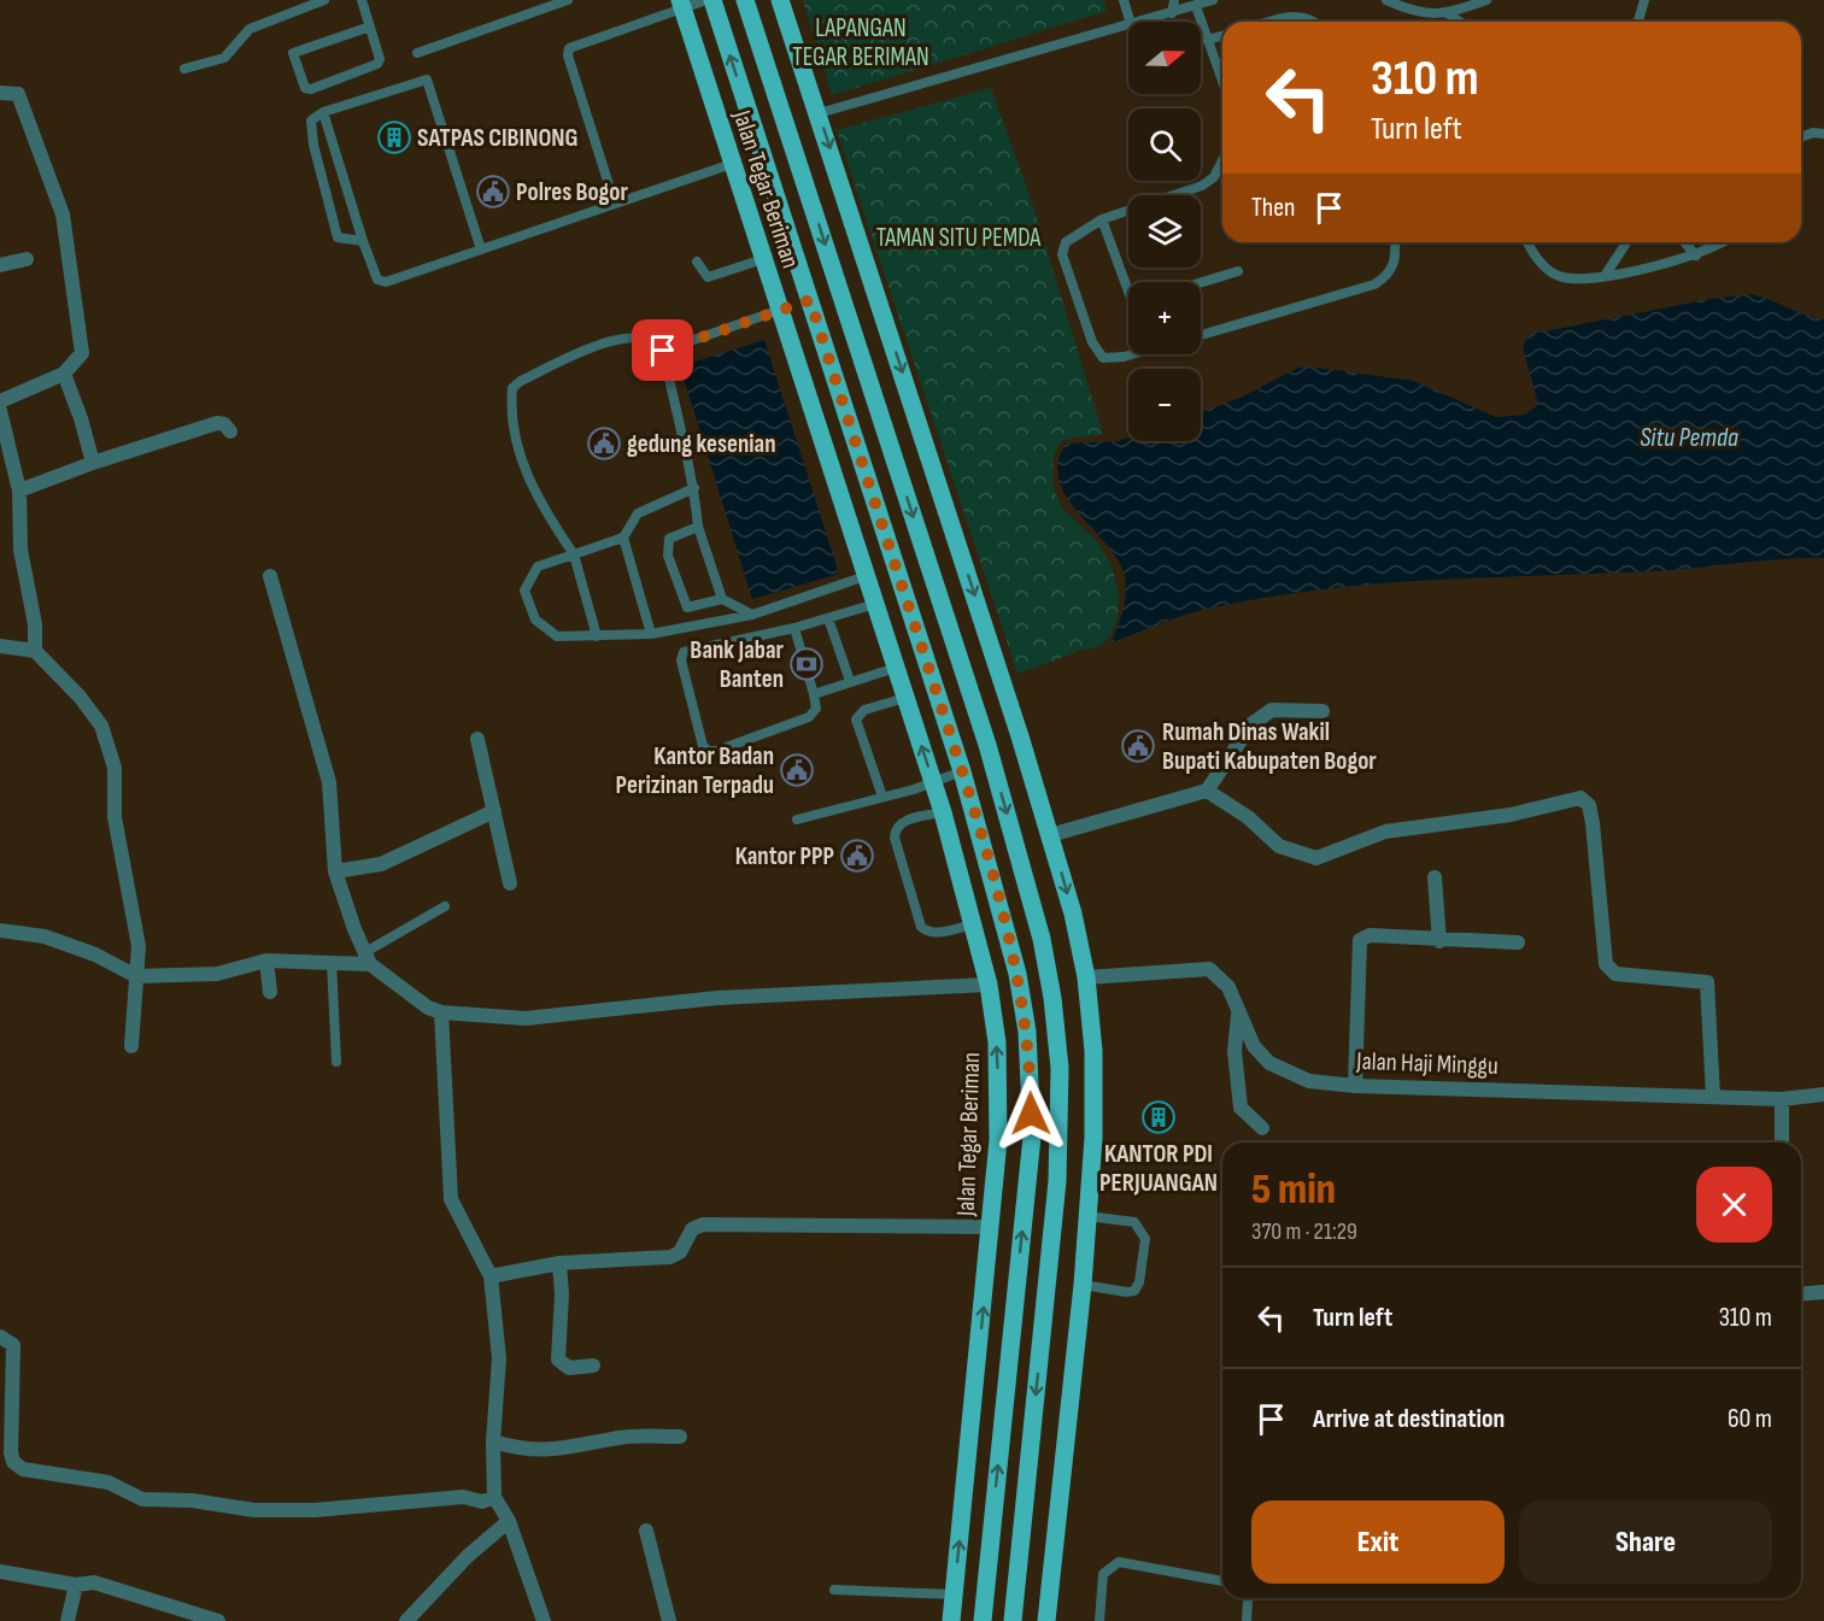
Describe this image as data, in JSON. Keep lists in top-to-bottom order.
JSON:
{
  "streets": {
    "main road": ["Jalan Tegar Beriman"],
    "street": ["Jalan Haji Minggu"]
  },
  "water": ["Situ Pemda"],
  "parks": ["LAPANGAN TEGAR BERIMAN", "TAMAN SITU PEMDA"],
  "places": {
    "building": ["SATPAS CIBINONG", "KANTOR PDI PERJUANGAN"],
    "public building": [
      "Polres Bogor",
      "gedung kesenian",
      "Rumah Dinas Wakil Bupati Kabupaten Bogor",
      "Kantor Badan Perizinan Terpadu",
      "Kantor PPP"
    ],
    "bank": ["Bank Jabar Banten"]
  },
  "north": "right",
  "page": {
    "map_buttons": ["+", "−"],
    "turn": ["310 m", "Turn left"],
    "then": "Then",
    "heading": ["5 min", "370 m · 21:29"],
    "list": [
      {
        "name": "Turn left",
        "value": "310 m"
      },
      {
        "name": "Arrive at destination",
        "value": "60 m"
      }
    ],
    "buttons": ["Exit", "Share"]
  }
}
